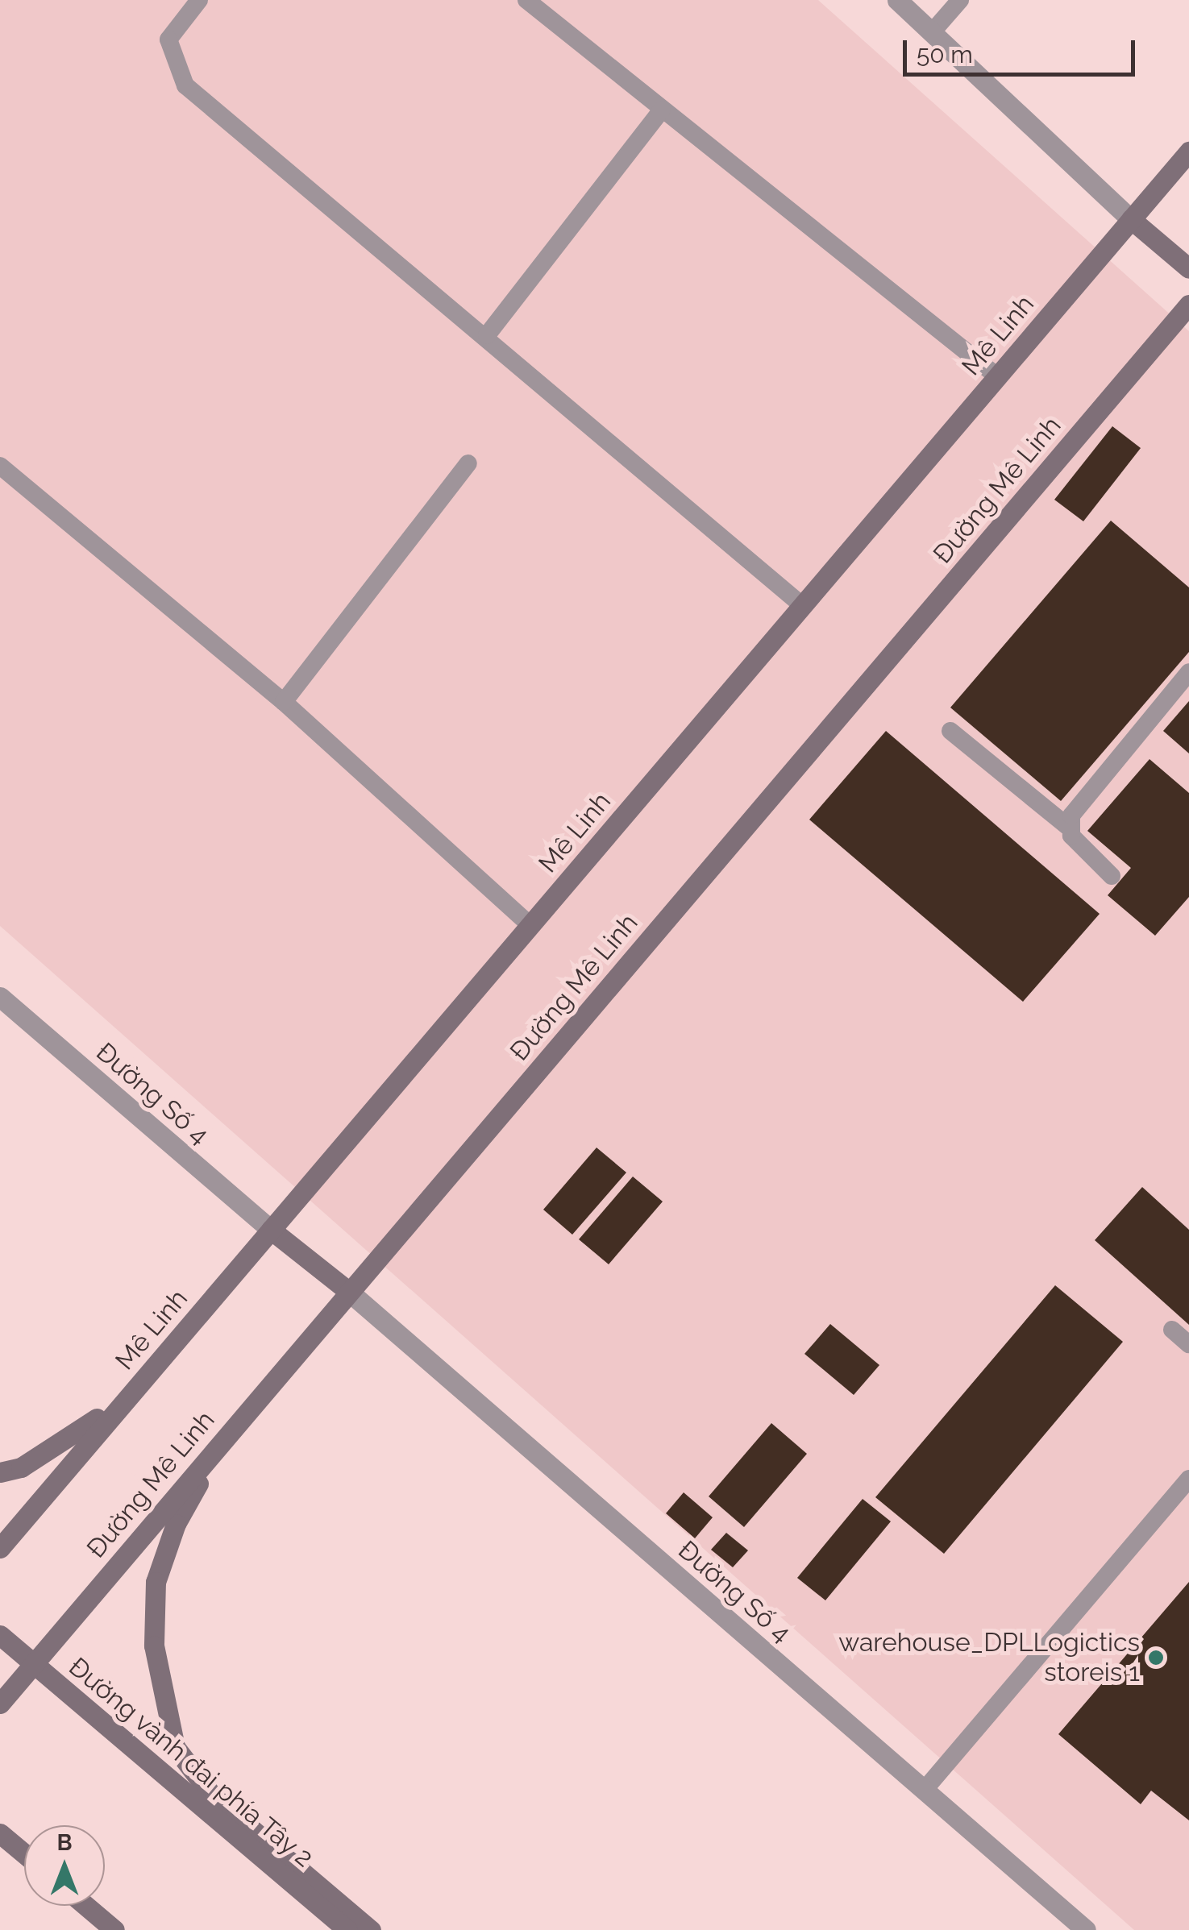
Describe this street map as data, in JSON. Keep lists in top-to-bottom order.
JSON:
{
  "streets": {
    "main road": ["Mê Linh", "Đường Mê Linh", "Đường vành đai phía Tây 2"],
    "street": ["Đường Số 4"]
  },
  "crossings": [
    ["Mê Linh", "Đường Số 4"],
    ["Đường Mê Linh", "Đường Số 4"],
    ["Đường Mê Linh", "Đường vành đai phía Tây 2"]
  ],
  "places": ["warehouse_DPLLogictics storeis 1"],
  "scale_bar": "50 m",
  "north": "top"
}
